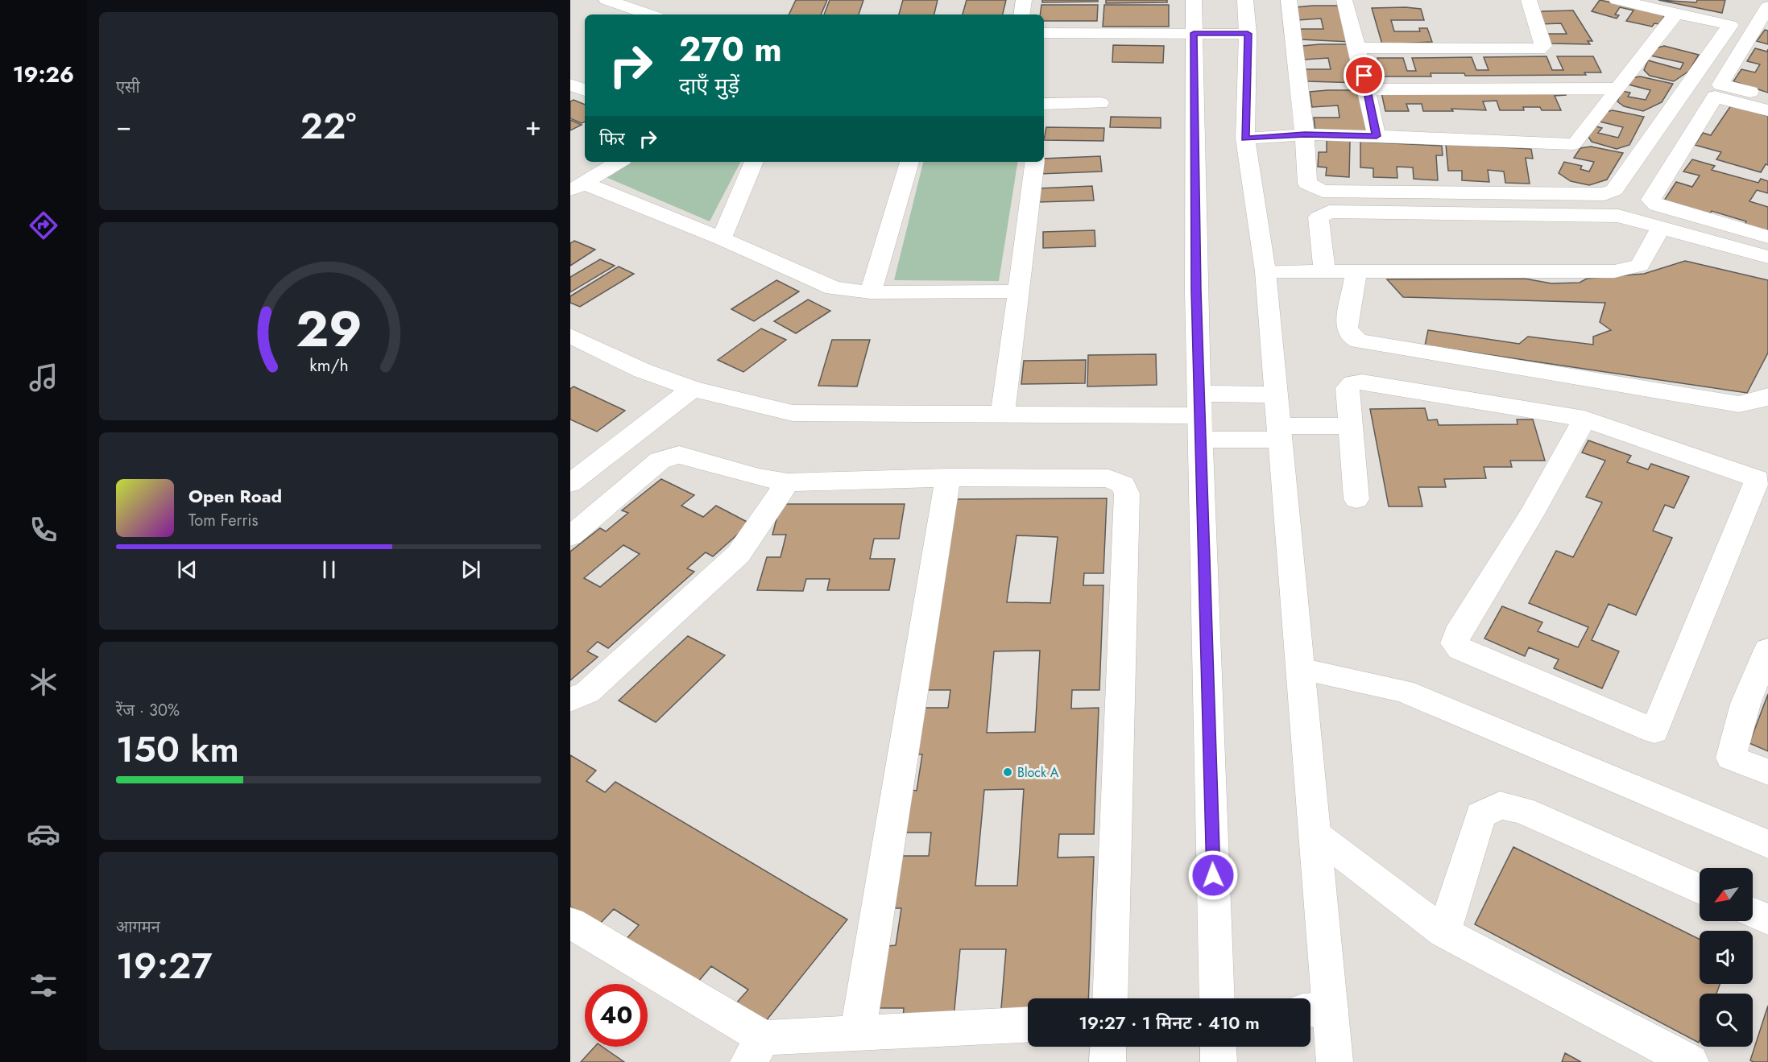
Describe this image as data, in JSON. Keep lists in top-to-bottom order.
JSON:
{
  "places": ["Block A"],
  "north": "bottom left",
  "page": {
    "tabs": "19:26",
    "tile": [
      "एसी",
      ["रेंज · 30%", "150 km"],
      ["आगमन", "19:27"]
    ],
    "turn": ["270 m", "दाएँ मुड़ें"],
    "heat": ["−", "22°", "+"],
    "then": "फिर",
    "song": ["Open Road", "Tom Ferris"],
    "limit": "40",
    "trip": "19:27 · 1 मिनट · 410 m",
    "gauge": ["29", "km/h"]
  }
}
